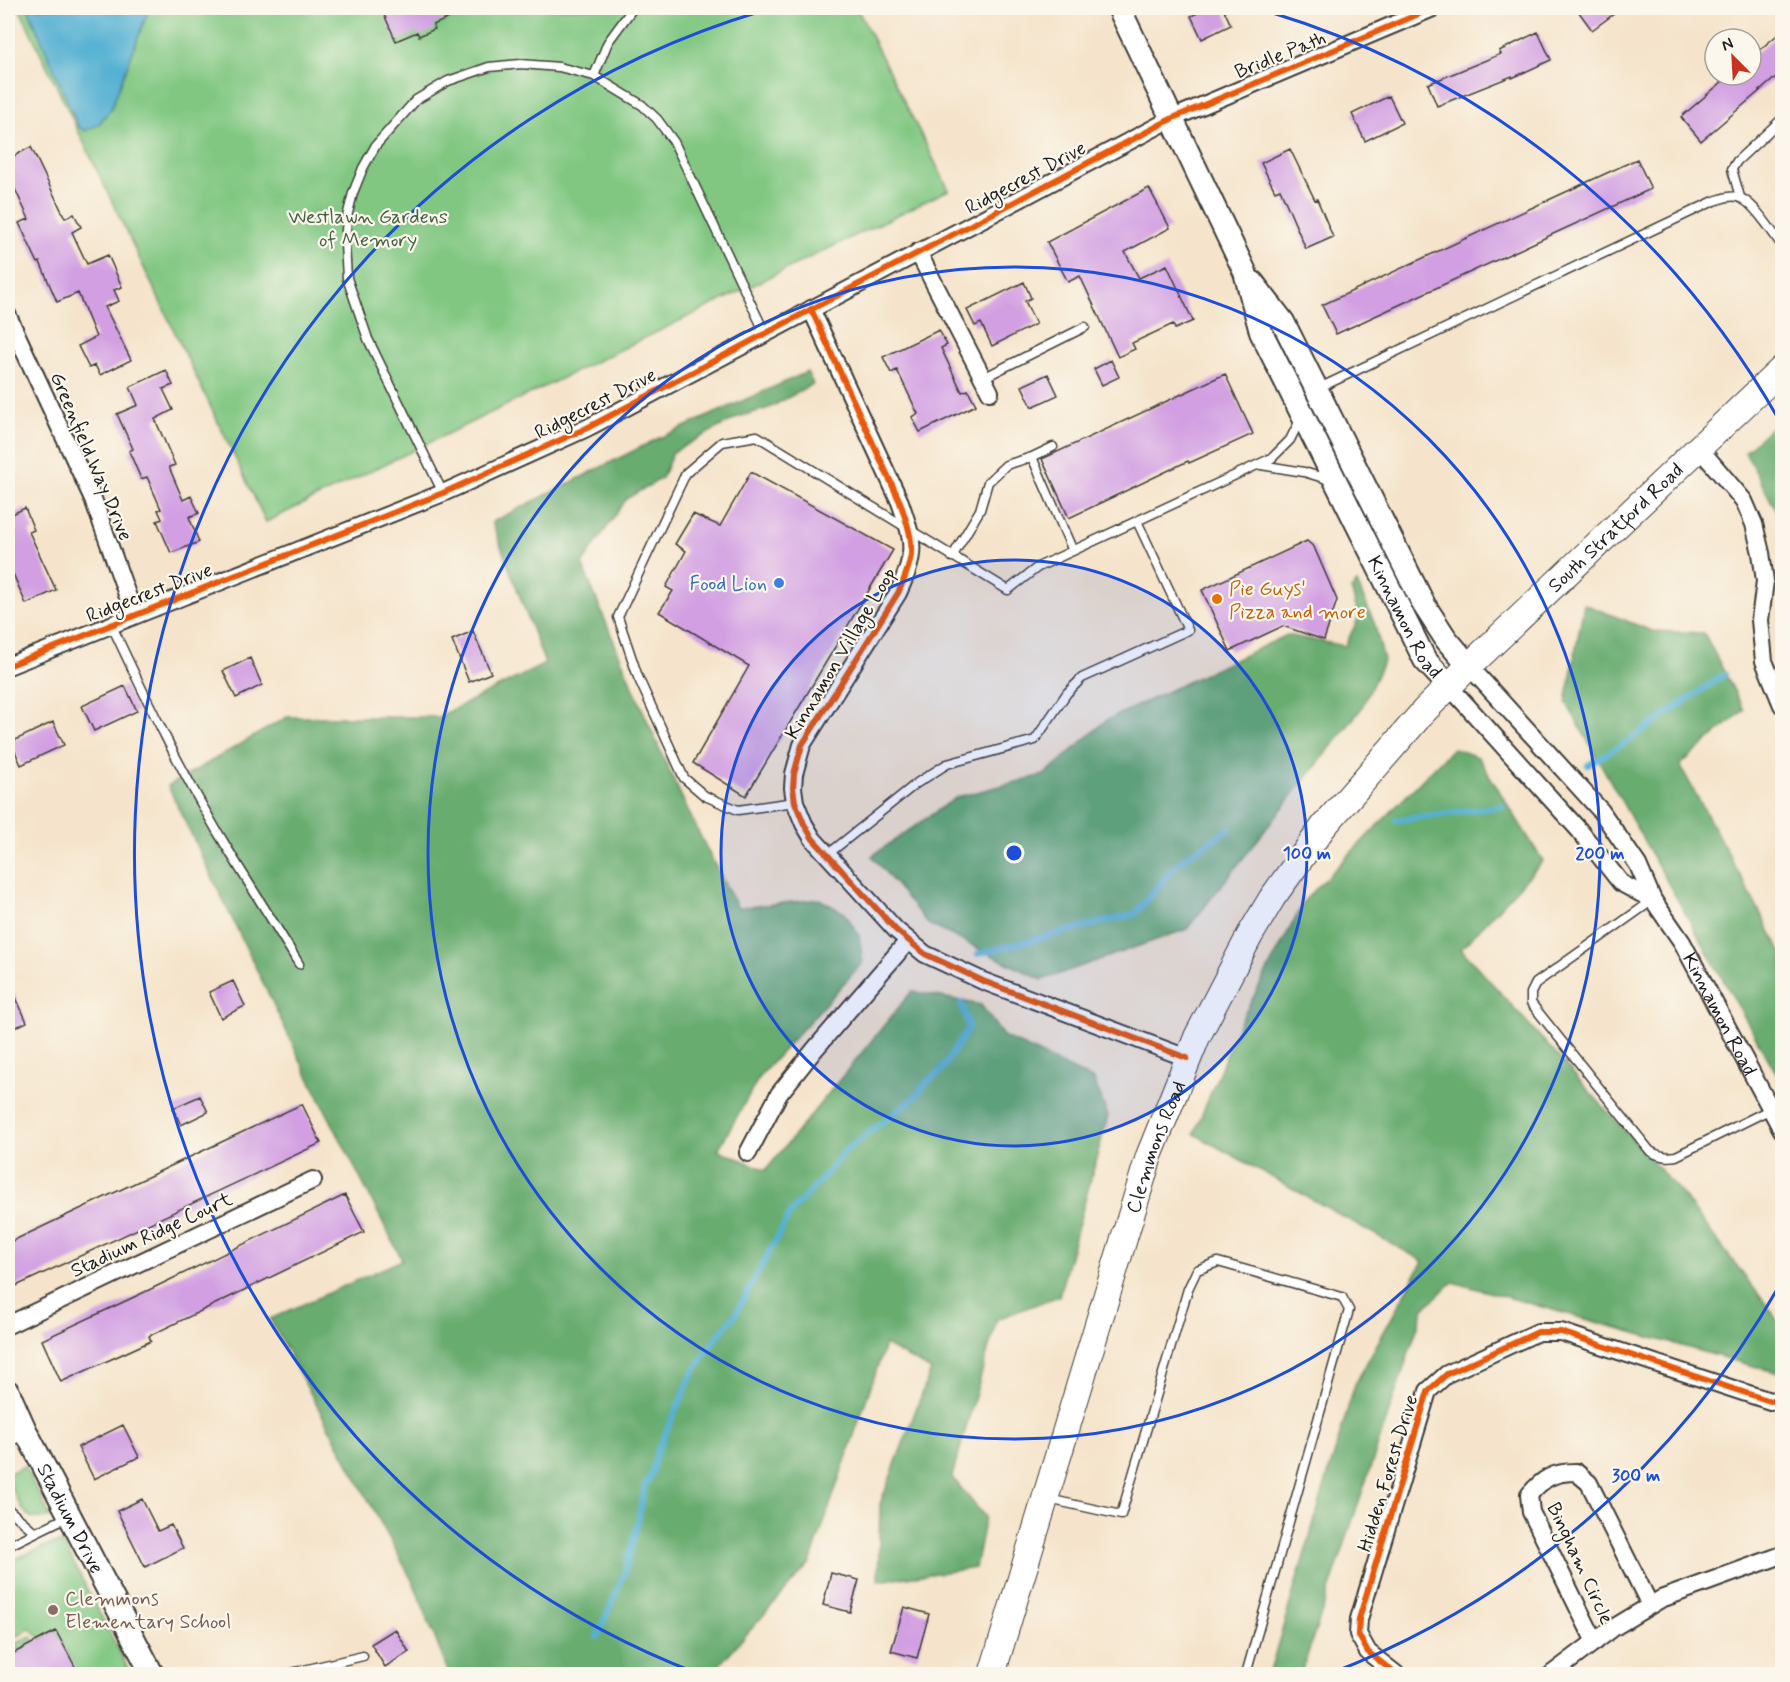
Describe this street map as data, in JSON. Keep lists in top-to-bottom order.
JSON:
{
  "streets": {
    "main road": [
      "South Stratford Road",
      "Kinnamon Road",
      "Clemmons Road",
      "Stadium Drive"
    ],
    "street": [
      "Bridle Path",
      "Ridgecrest Drive",
      "Greenfield Way Drive",
      "Kinnamon Village Loop",
      "Stadium Ridge Court",
      "Hidden Forest Drive",
      "Bingham Circle"
    ]
  },
  "crossings": [
    ["Bridle Path", "Ridgecrest Drive"],
    ["Bridle Path", "Kinnamon Road"],
    ["Ridgecrest Drive", "Greenfield Way Drive"],
    ["Ridgecrest Drive", "Kinnamon Road"],
    ["Ridgecrest Drive", "Kinnamon Village Loop"],
    ["South Stratford Road", "Kinnamon Road"],
    ["South Stratford Road", "Clemmons Road"],
    ["Kinnamon Road", "Clemmons Road"],
    ["Kinnamon Village Loop", "Clemmons Road"]
  ],
  "parks": ["Westlawn Gardens of Memory"],
  "places": ["Food Lion", "Pie Guys' Pizza and more", "Clemmons Elementary School"],
  "north": "top left",
  "rings": ["100 m", "200 m", "300 m"]
}
